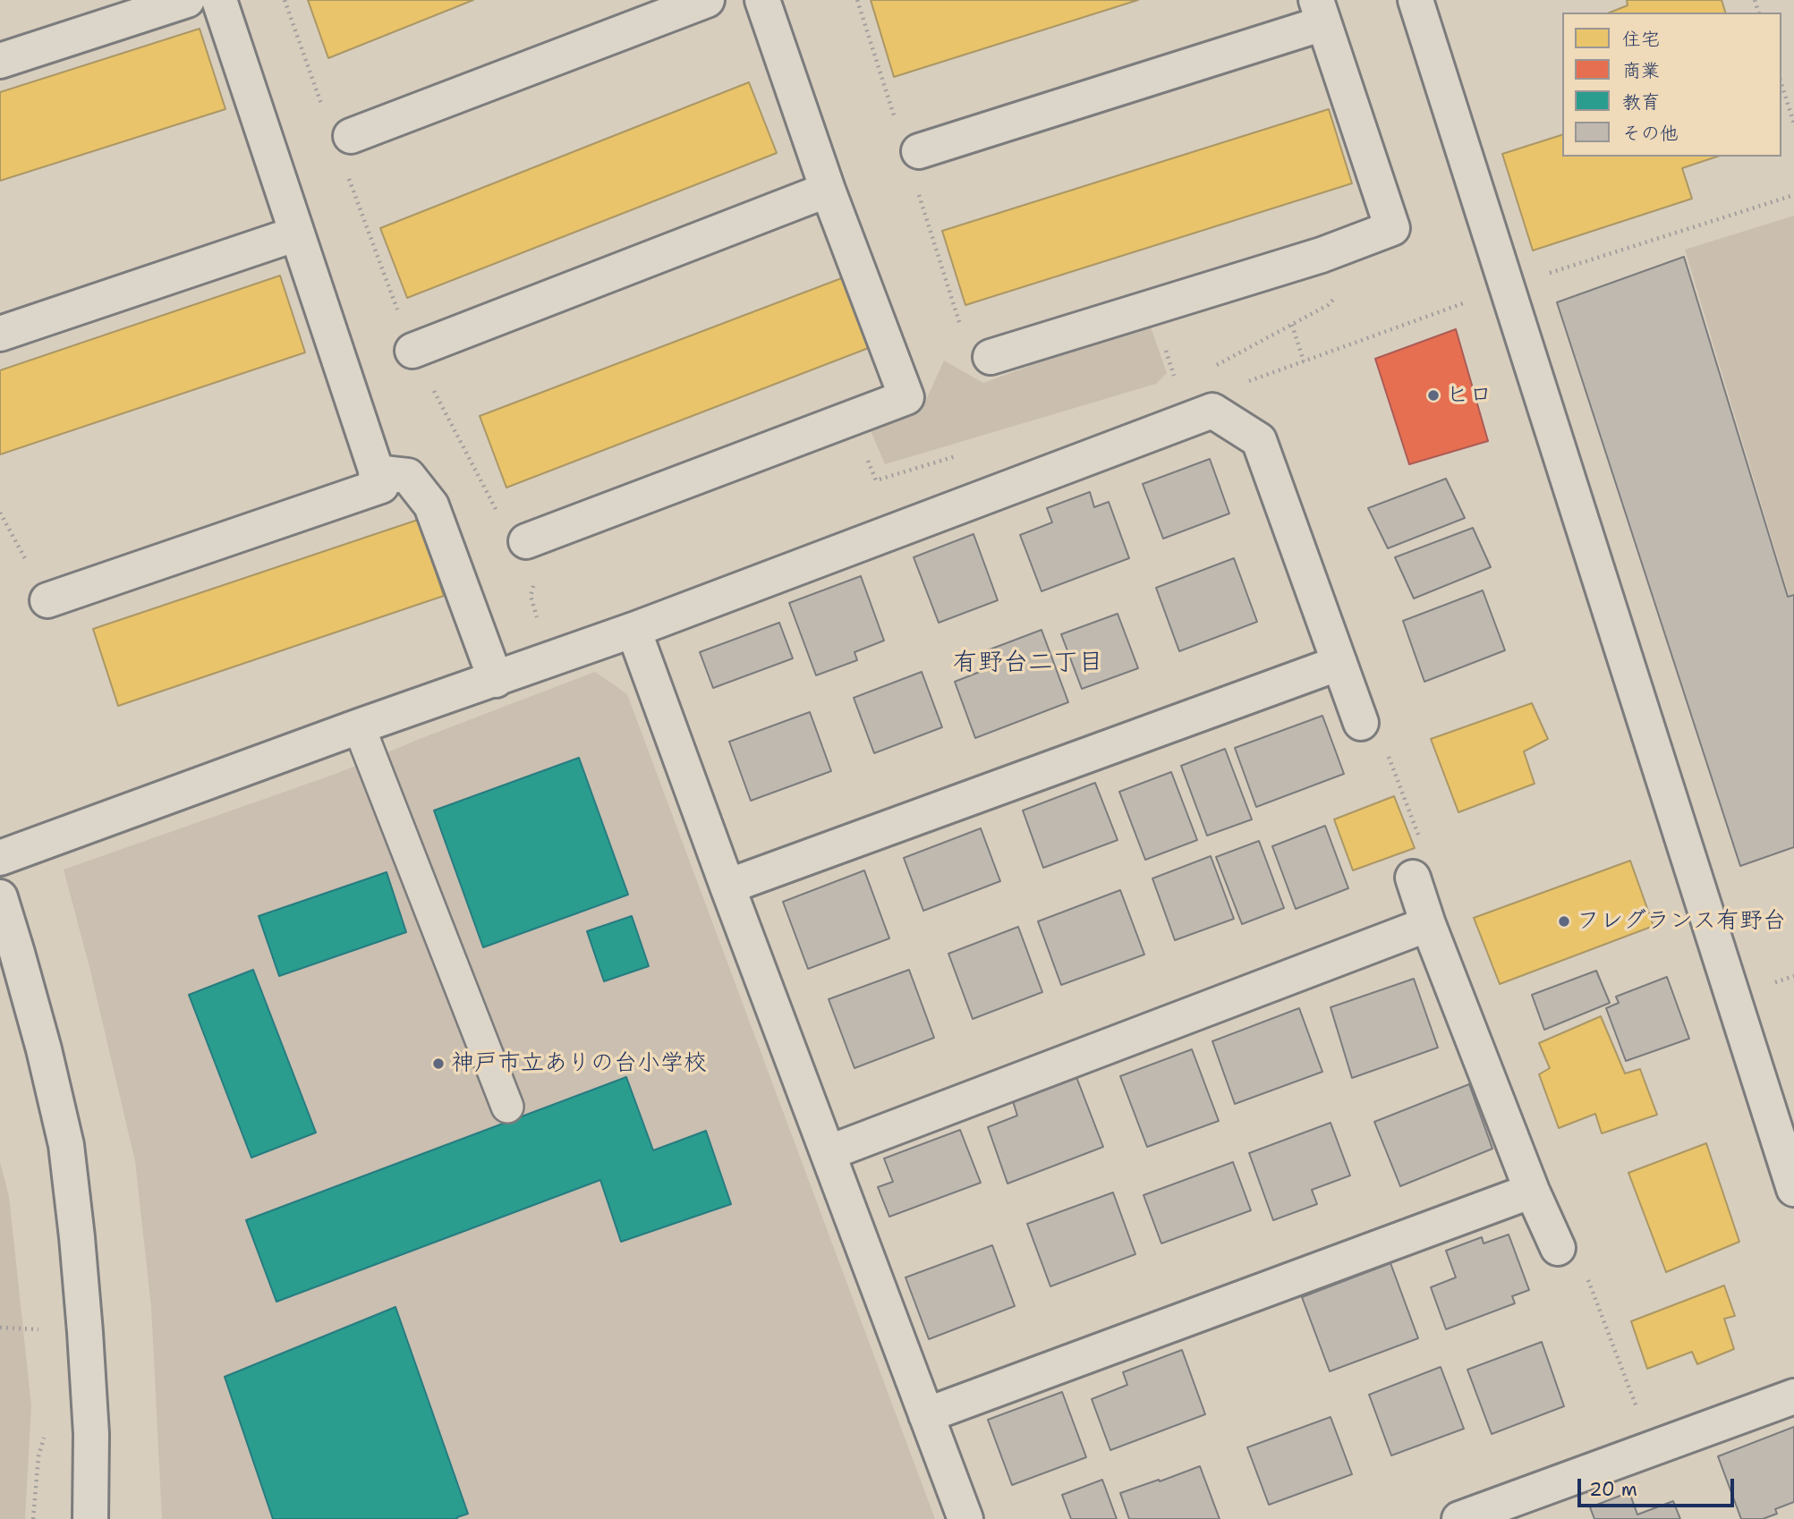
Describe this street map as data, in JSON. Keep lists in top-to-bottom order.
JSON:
{
  "districts": ["有野台二丁目"],
  "places": ["ヒロ", "フレグランス有野台", "神戸市立ありの台小学校"],
  "legend": [
    "住宅",
    "商業",
    "教育",
    "その他"
  ],
  "scale_bar": "20 m"
}
